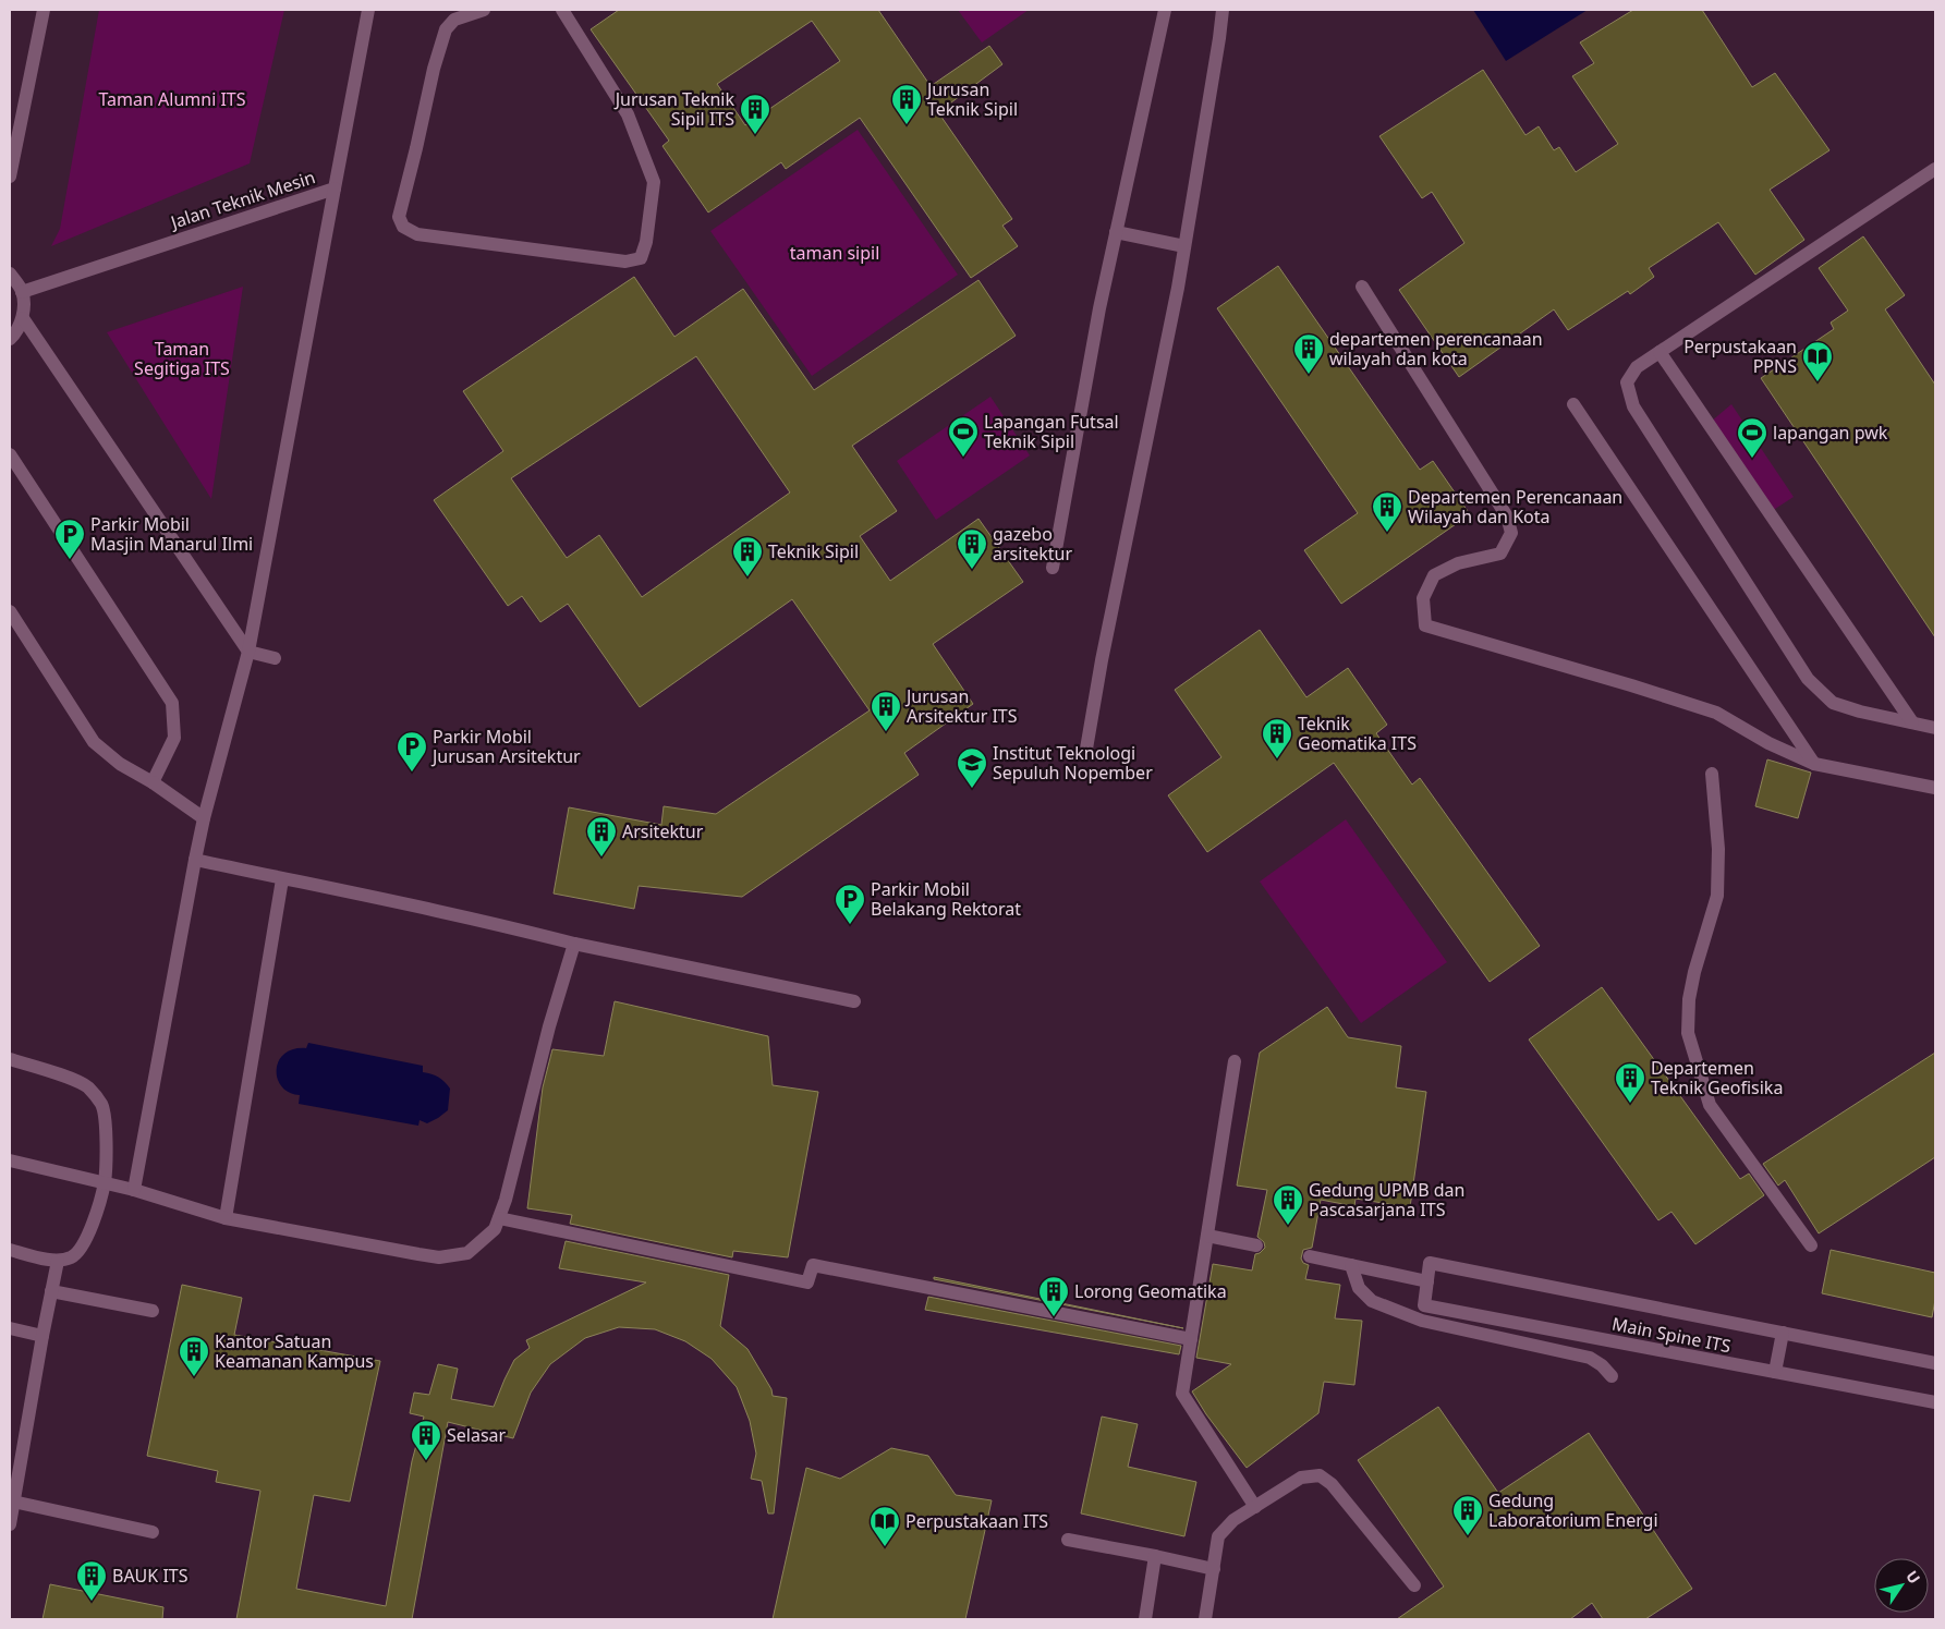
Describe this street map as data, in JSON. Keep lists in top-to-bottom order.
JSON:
{
  "streets": {
    "street": ["Jalan Teknik Mesin", "Main Spine ITS"]
  },
  "parks": ["Taman Alumni ITS", "taman sipil", "Taman Segitiga ITS"],
  "places": {
    "building": [
      "Jurusan Teknik Sipil",
      "Jurusan Teknik Sipil ITS",
      "departemen perencanaan wilayah dan kota",
      "Departemen Perencanaan Wilayah dan Kota",
      "gazebo arsitektur",
      "Teknik Sipil",
      "Jurusan Arsitektur ITS",
      "Teknik Geomatika ITS",
      "Arsitektur",
      "Departemen Teknik Geofisika",
      "Gedung UPMB dan Pascasarjana ITS",
      "Lorong Geomatika",
      "Kantor Satuan Keamanan Kampus",
      "Selasar",
      "Gedung Laboratorium Energi",
      "BAUK ITS"
    ],
    "library": ["Perpustakaan PPNS", "Perpustakaan ITS"],
    "sports": ["Lapangan Futsal Teknik Sipil", "lapangan pwk"],
    "parking": ["Parkir Mobil Masjin Manarul Ilmi", "Parkir Mobil Jurusan Arsitektur", "Parkir Mobil Belakang Rektorat"],
    "school or university": ["Institut Teknologi Sepuluh Nopember"]
  },
  "north": "top right"
}
